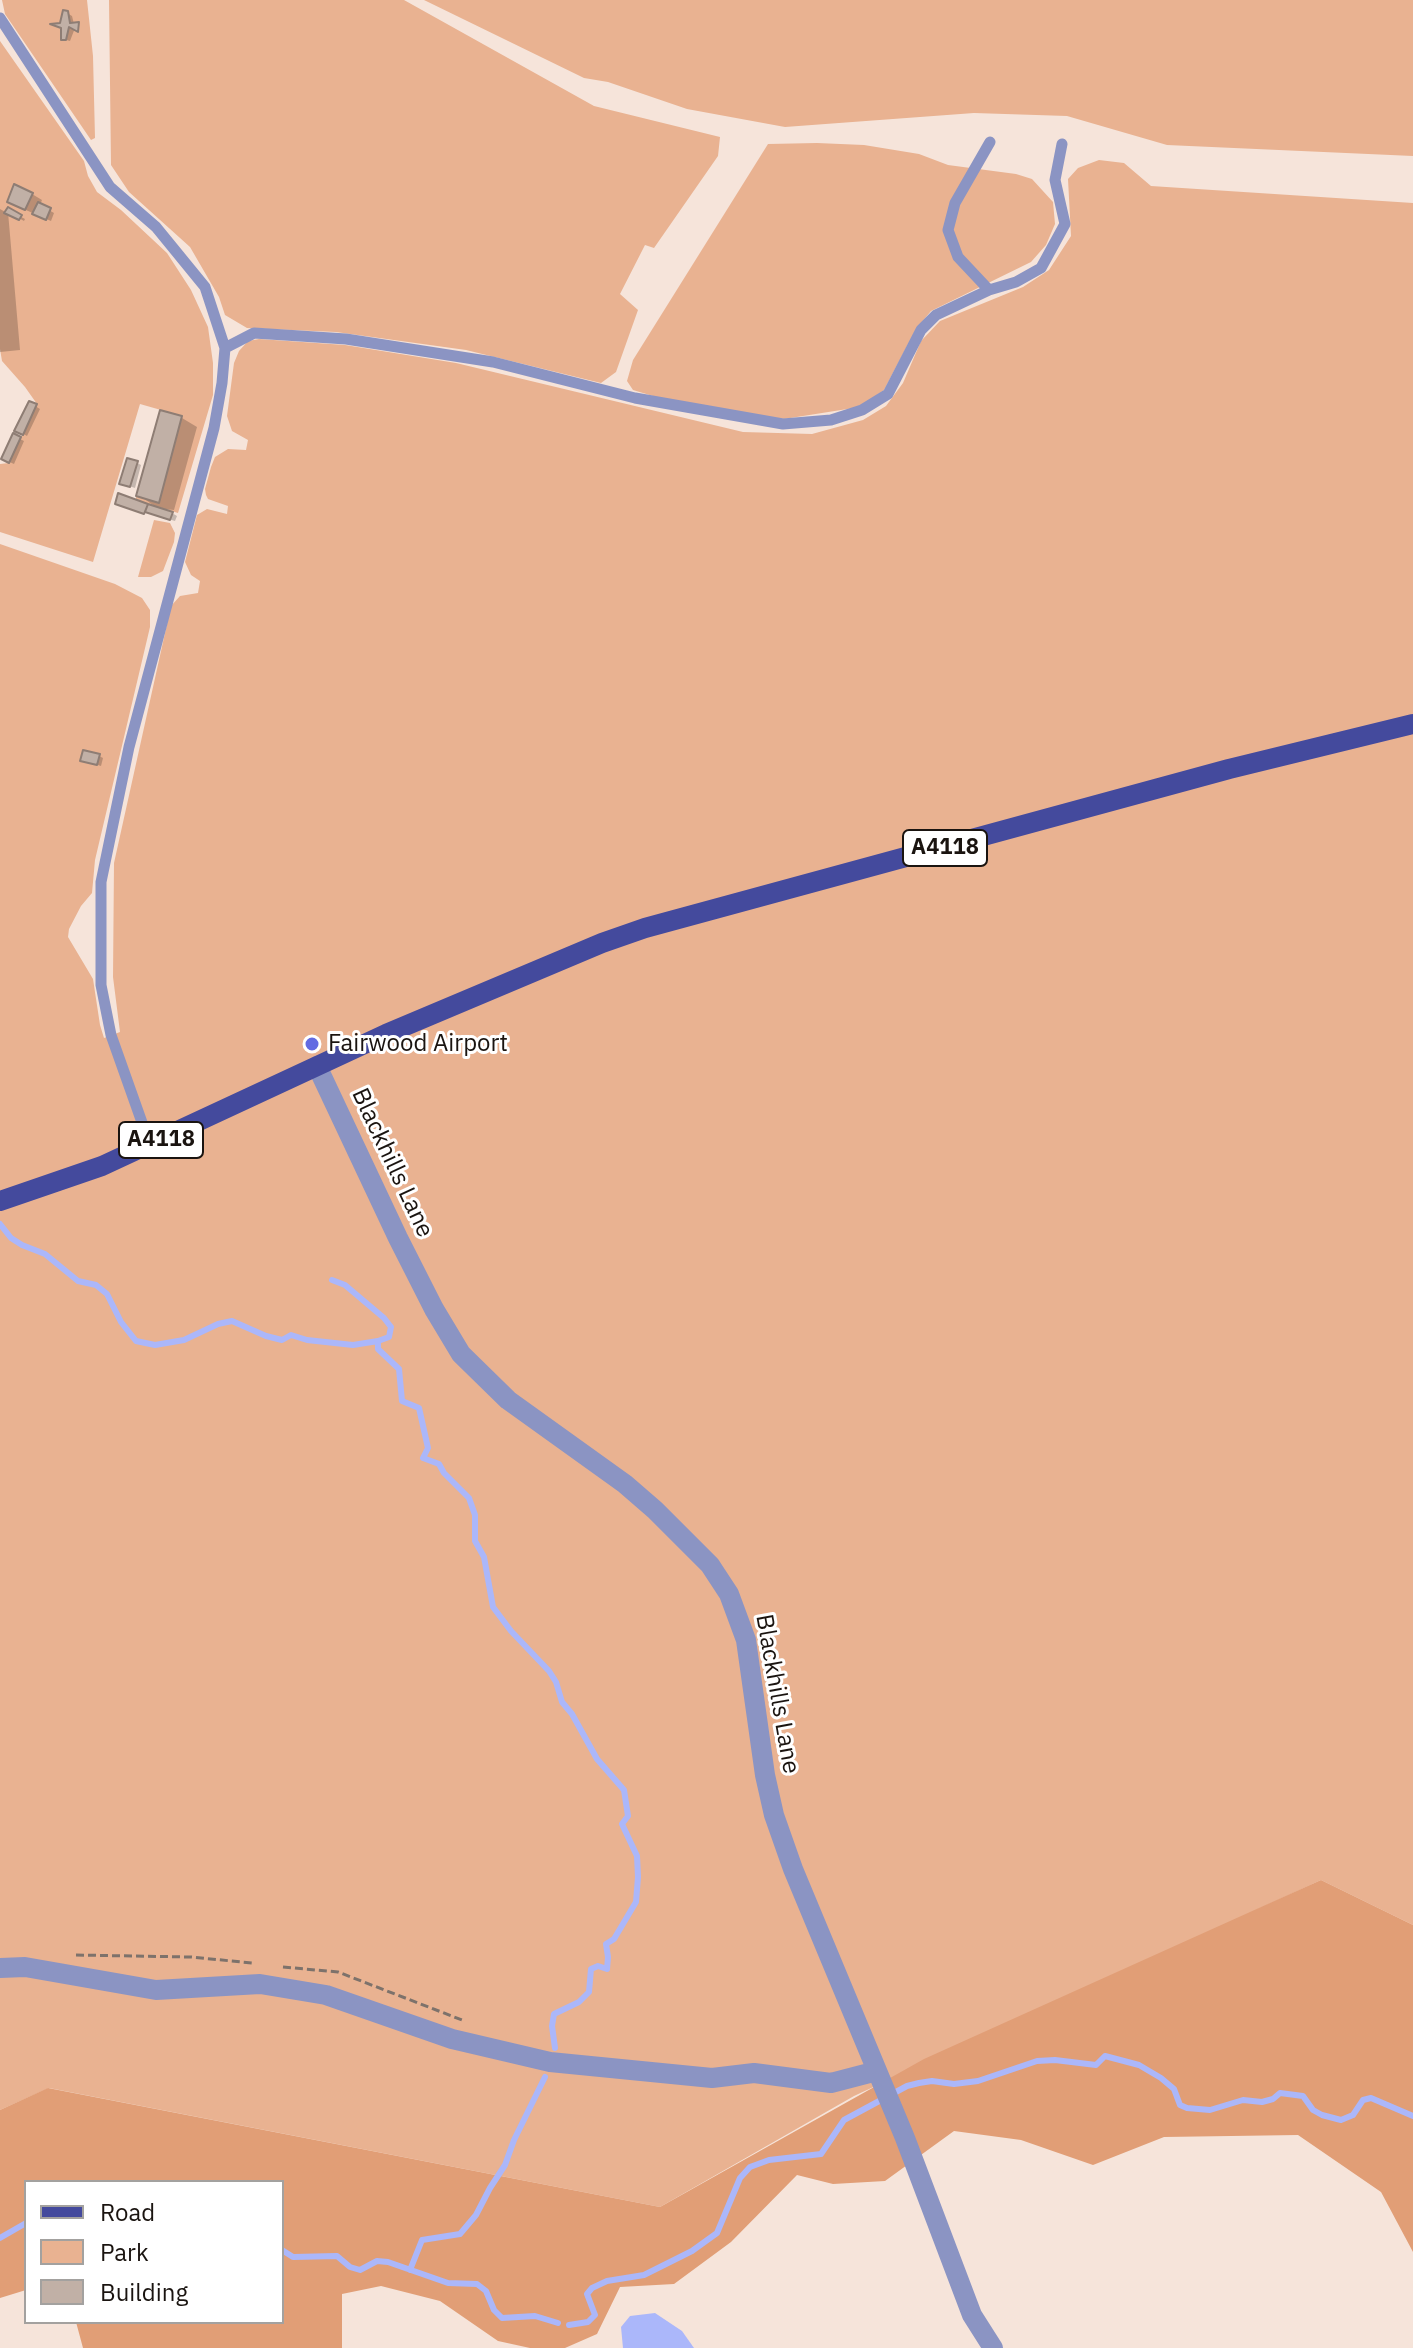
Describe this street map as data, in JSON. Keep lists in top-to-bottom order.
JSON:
{
  "streets": {
    "main road": ["A4118"],
    "street": ["Blackhills Lane"]
  },
  "crossings": [
    ["A4118", "Blackhills Lane"]
  ],
  "places": ["Fairwood Airport"],
  "legend": ["Road", "Park", "Building"]
}
